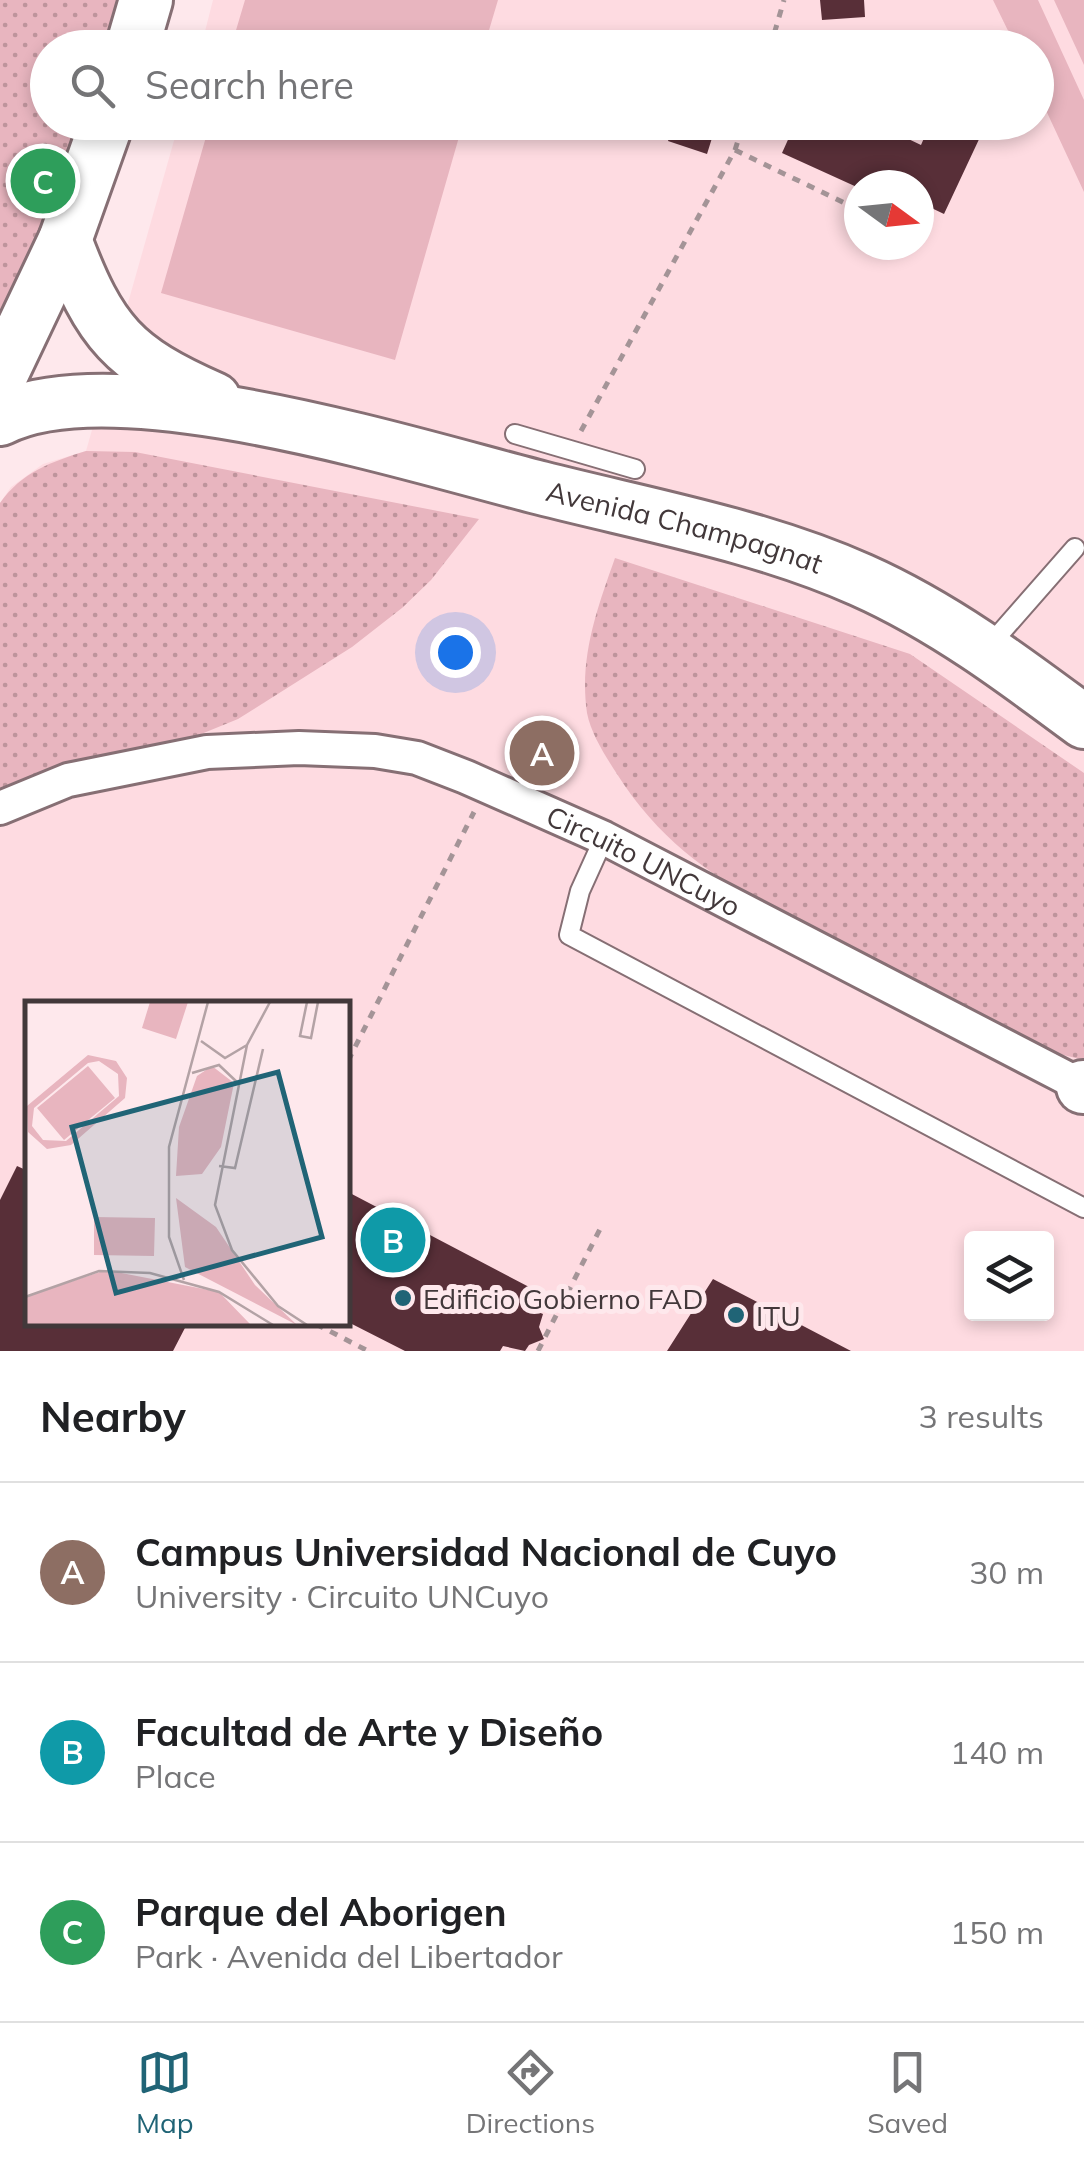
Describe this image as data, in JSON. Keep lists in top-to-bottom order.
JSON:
{
  "streets": {
    "main road": ["Avenida Champagnat"],
    "street": ["Circuito UNCuyo"]
  },
  "places": ["Edificio Gobierno FAD", "ITU"],
  "north": "right",
  "page": {
    "search": "Search here",
    "pins": ["C", "A", "B"],
    "heading": ["Nearby", "3 results"],
    "list": [
      {
        "mark": "A",
        "name": "Campus Universidad Nacional de Cuyo",
        "note": "University · Circuito UNCuyo",
        "value": "30 m"
      },
      {
        "mark": "B",
        "name": "Facultad de Arte y Diseño",
        "note": "Place",
        "value": "140 m"
      },
      {
        "mark": "C",
        "name": "Parque del Aborigen",
        "note": "Park · Avenida del Libertador",
        "value": "150 m"
      }
    ],
    "nav": ["Map", "Directions", "Saved"]
  }
}
